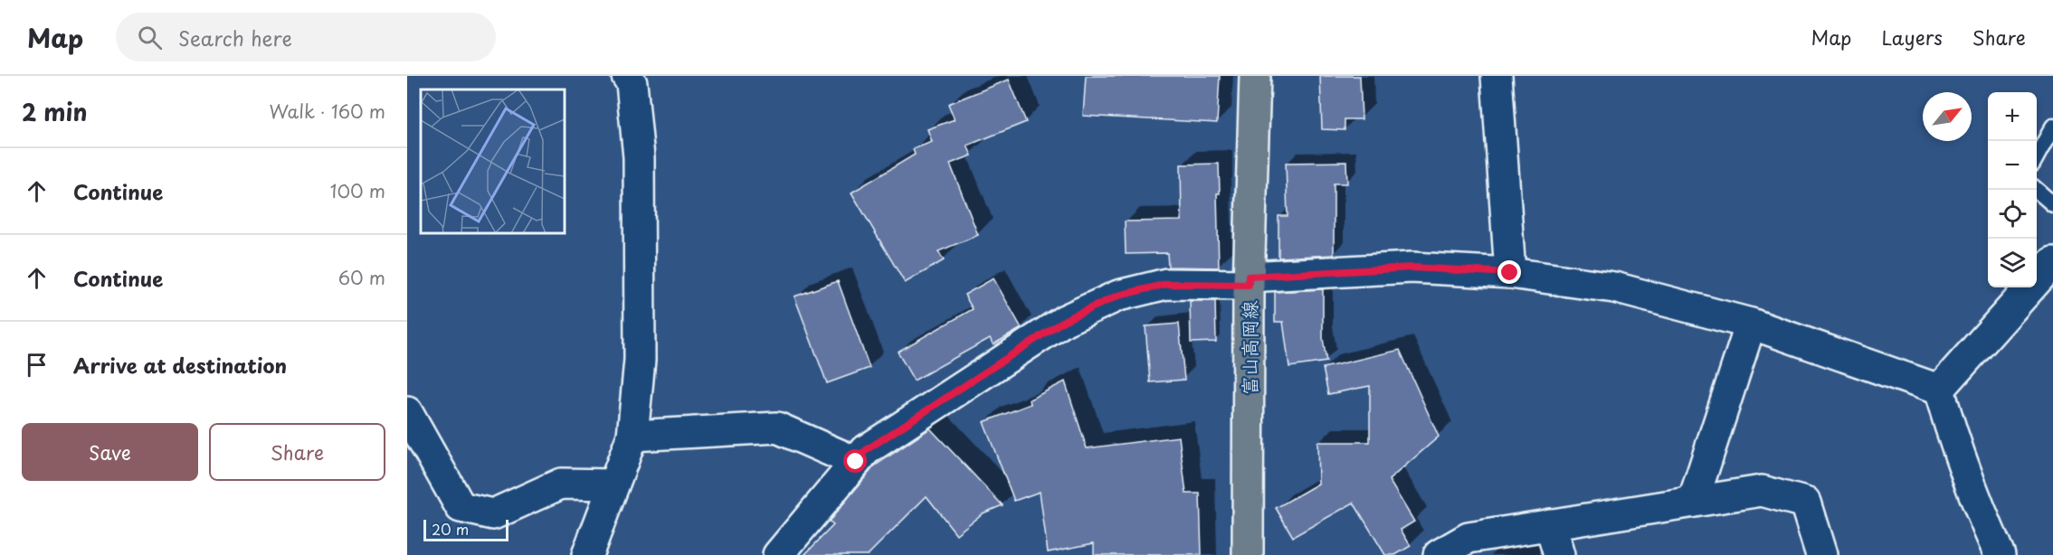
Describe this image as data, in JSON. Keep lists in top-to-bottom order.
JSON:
{
  "streets": {
    "main road": ["富山高岡線"]
  },
  "scale_bar": "20 m",
  "north": "top right",
  "page": {
    "header": "Map",
    "search": "Search here",
    "nav": ["Map", "Layers", "Share"],
    "heading": ["2 min", "Walk · 160 m"],
    "map_buttons": ["+", "−"],
    "list": [
      ["Continue", "100 m"],
      ["Continue", "60 m"],
      "Arrive at destination"
    ],
    "buttons": ["Save", "Share"],
    "scale": "20 m"
  }
}
